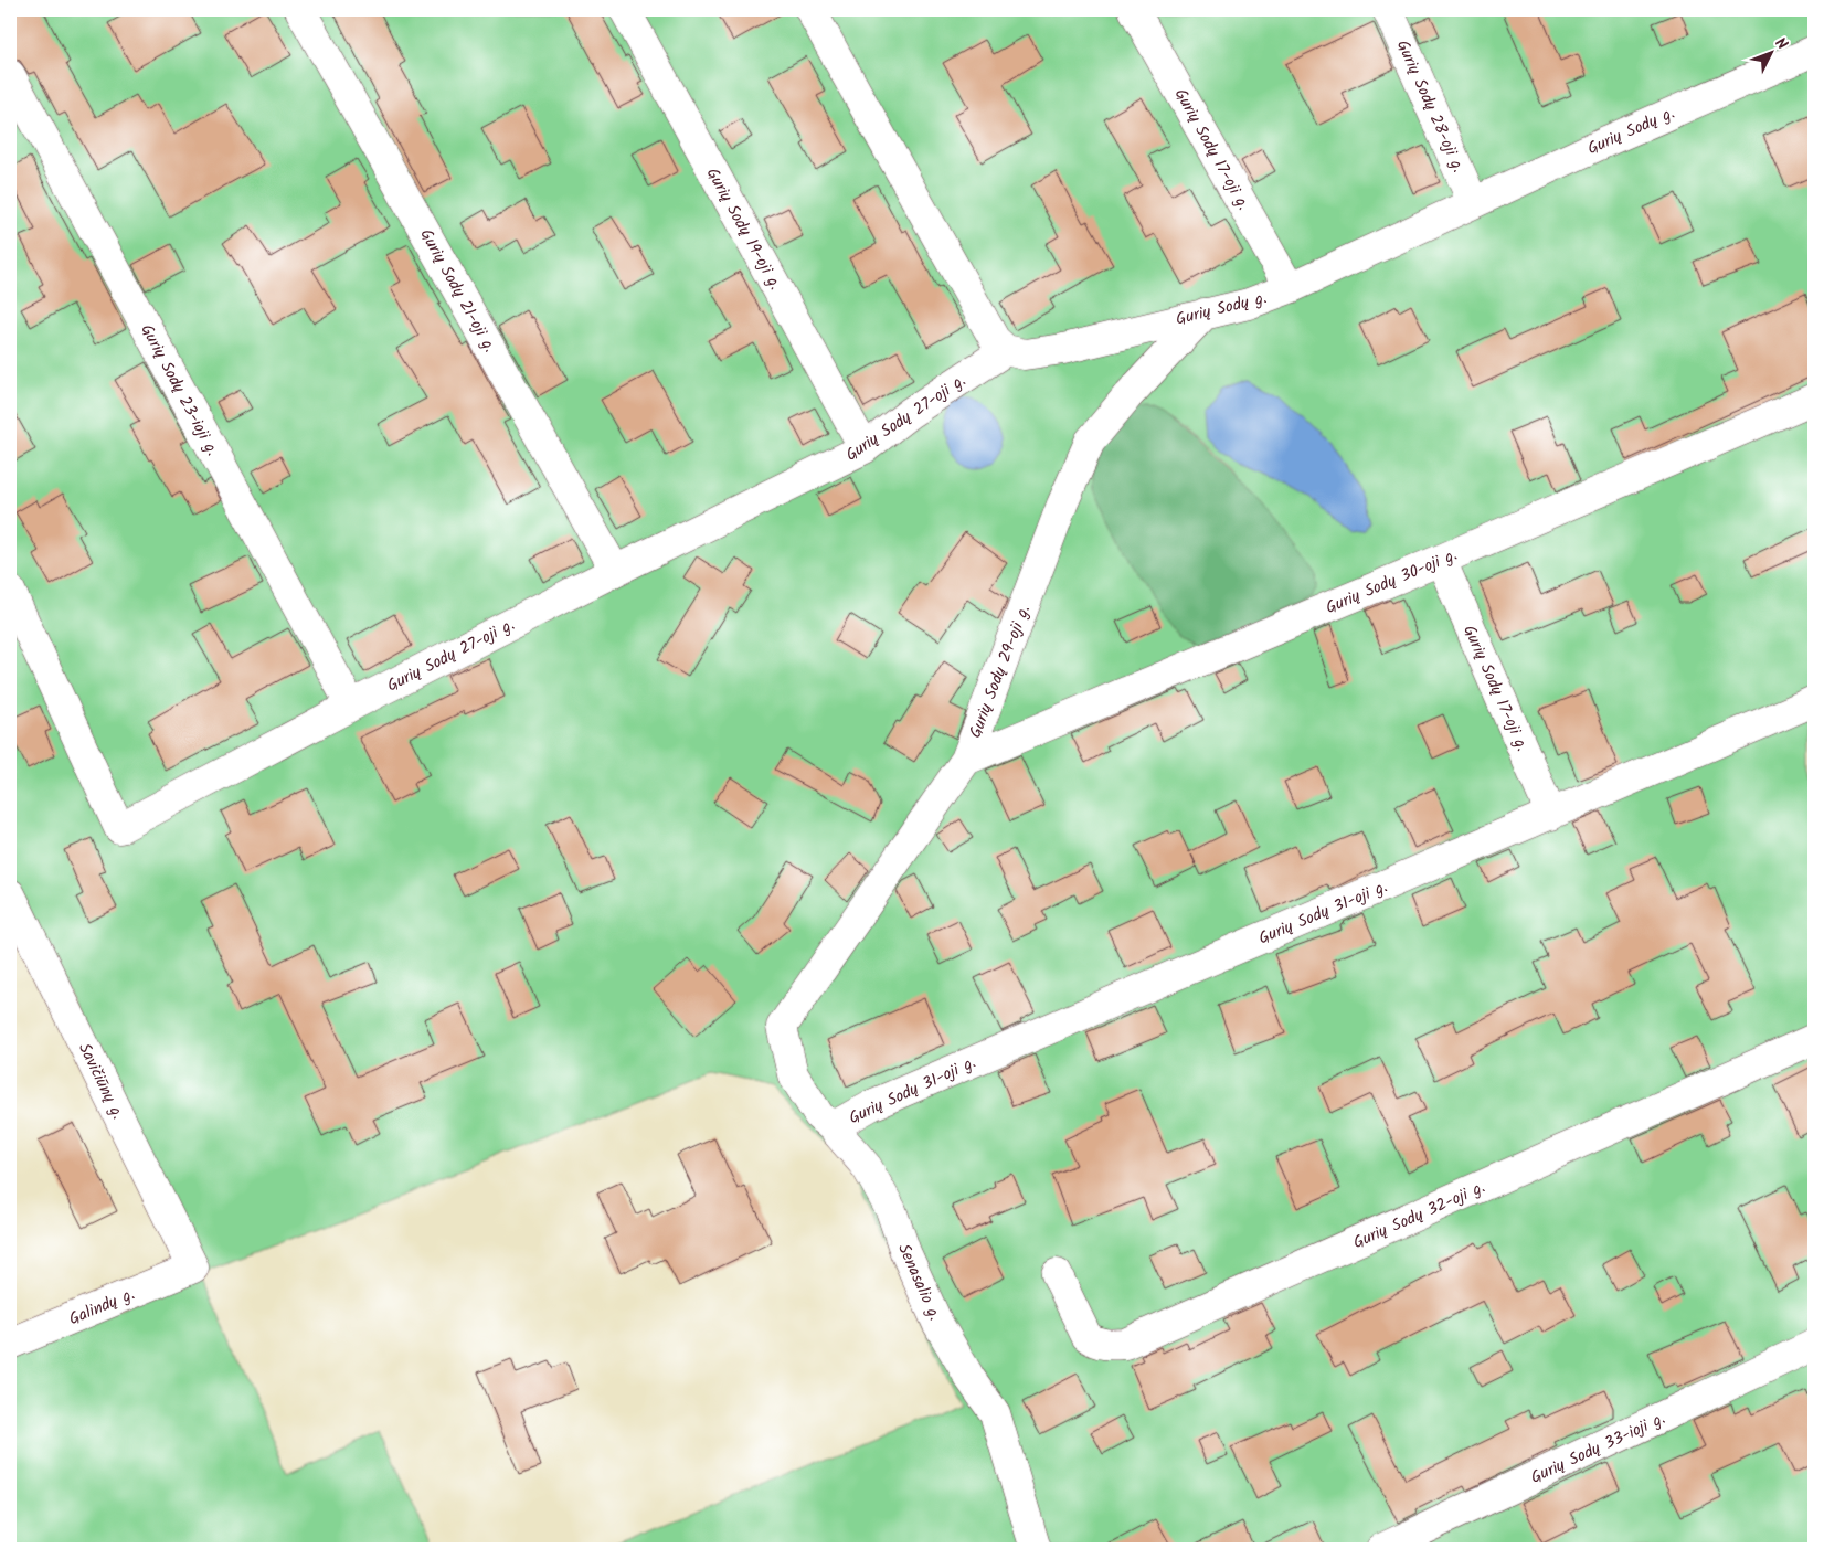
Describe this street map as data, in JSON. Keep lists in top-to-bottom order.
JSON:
{
  "streets": {
    "street": [
      "Gurių Sodų 28-oji g.",
      "Gurių Sodų g.",
      "Gurių Sodų 17-oji g.",
      "Gurių Sodų 19-oji g.",
      "Gurių Sodų 21-oji g.",
      "Gurių Sodų 23-ioji g.",
      "Gurių Sodų 27-oji g.",
      "Gurių Sodų 30-oji g.",
      "Gurių Sodų 29-oji g.",
      "Gurių Sodų 31-oji g.",
      "Savičiūnų g.",
      "Gurių Sodų 32-oji g.",
      "Senasalio g.",
      "Galindų g.",
      "Gurių Sodų 33-ioji g."
    ]
  },
  "crossings": [
    ["Gurių Sodų 28-oji g.", "Gurių Sodų g."],
    ["Gurių Sodų g.", "Gurių Sodų 17-oji g."],
    ["Gurių Sodų g.", "Gurių Sodų 27-oji g."],
    ["Gurių Sodų g.", "Gurių Sodų 29-oji g."],
    ["Gurių Sodų 17-oji g.", "Gurių Sodų 30-oji g."],
    ["Gurių Sodų 17-oji g.", "Gurių Sodų 31-oji g."],
    ["Gurių Sodų 19-oji g.", "Gurių Sodų 27-oji g."],
    ["Gurių Sodų 21-oji g.", "Gurių Sodų 27-oji g."],
    ["Gurių Sodų 23-ioji g.", "Gurių Sodų 27-oji g."],
    ["Gurių Sodų 30-oji g.", "Gurių Sodų 29-oji g."],
    ["Gurių Sodų 29-oji g.", "Senasalio g."],
    ["Gurių Sodų 31-oji g.", "Senasalio g."],
    ["Savičiūnų g.", "Galindų g."]
  ],
  "north": "top right"
}
